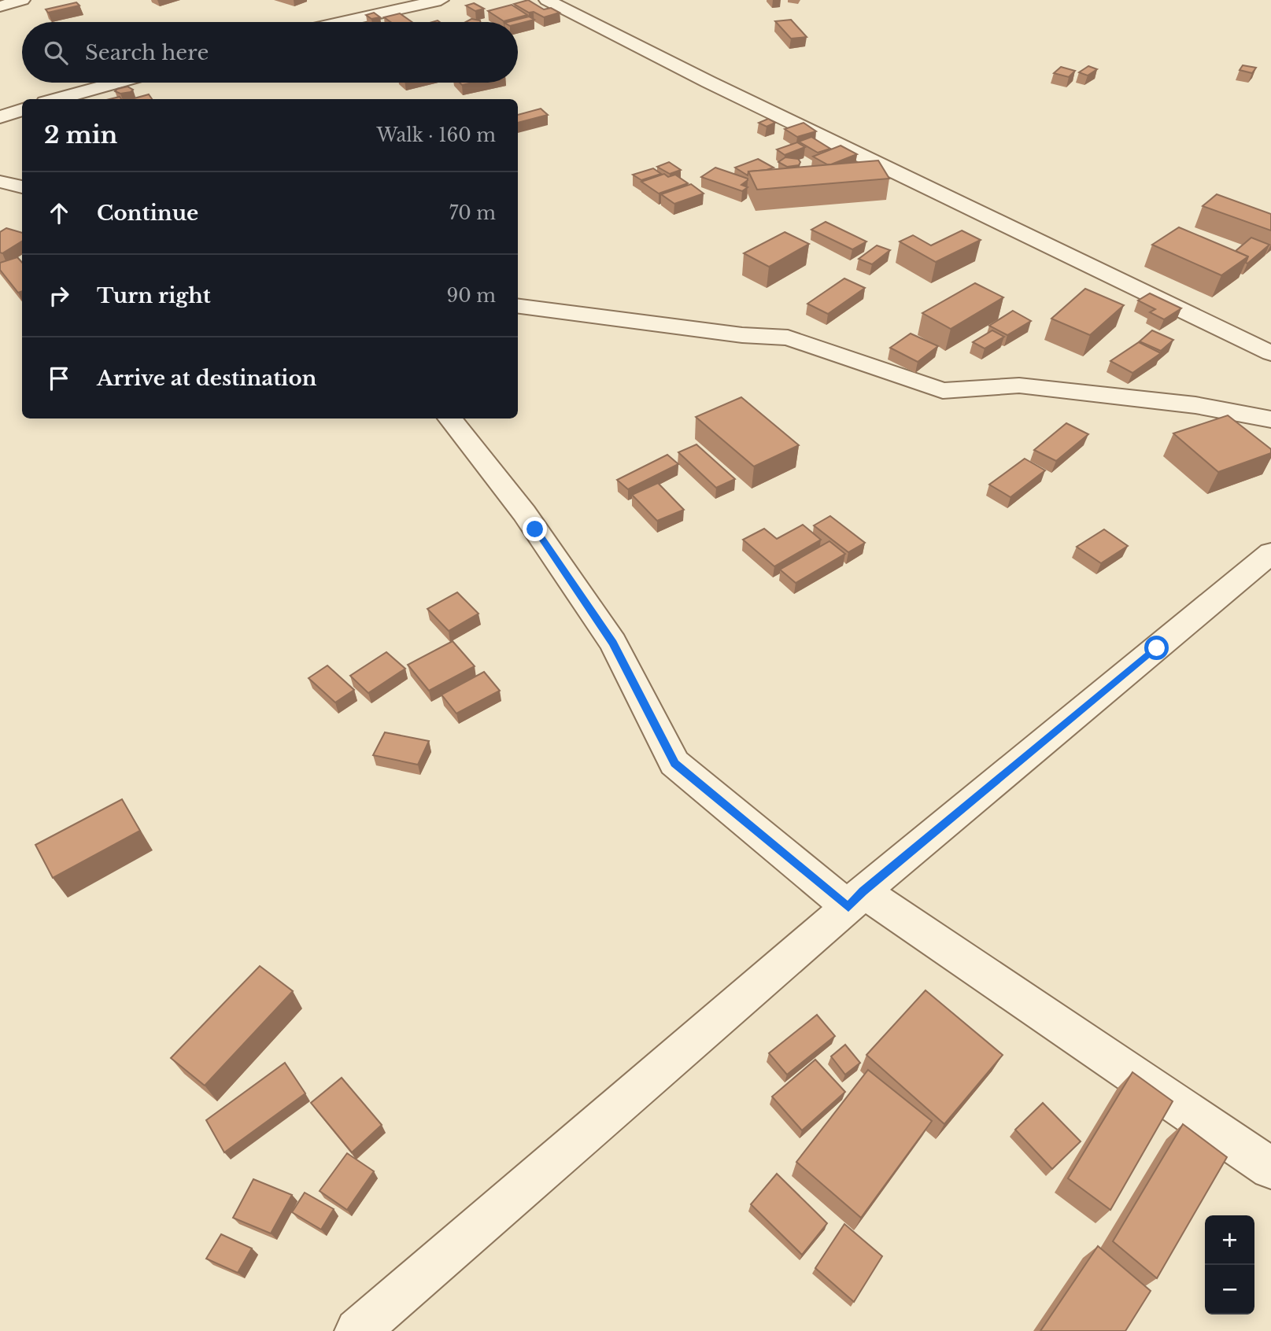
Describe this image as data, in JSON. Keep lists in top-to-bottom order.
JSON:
{
  "page": {
    "search": "Search here",
    "heading": ["2 min", "Walk · 160 m"],
    "list": [
      ["Continue", "70 m"],
      ["Turn right", "90 m"],
      "Arrive at destination"
    ],
    "map_buttons": ["+", "−"]
  }
}
